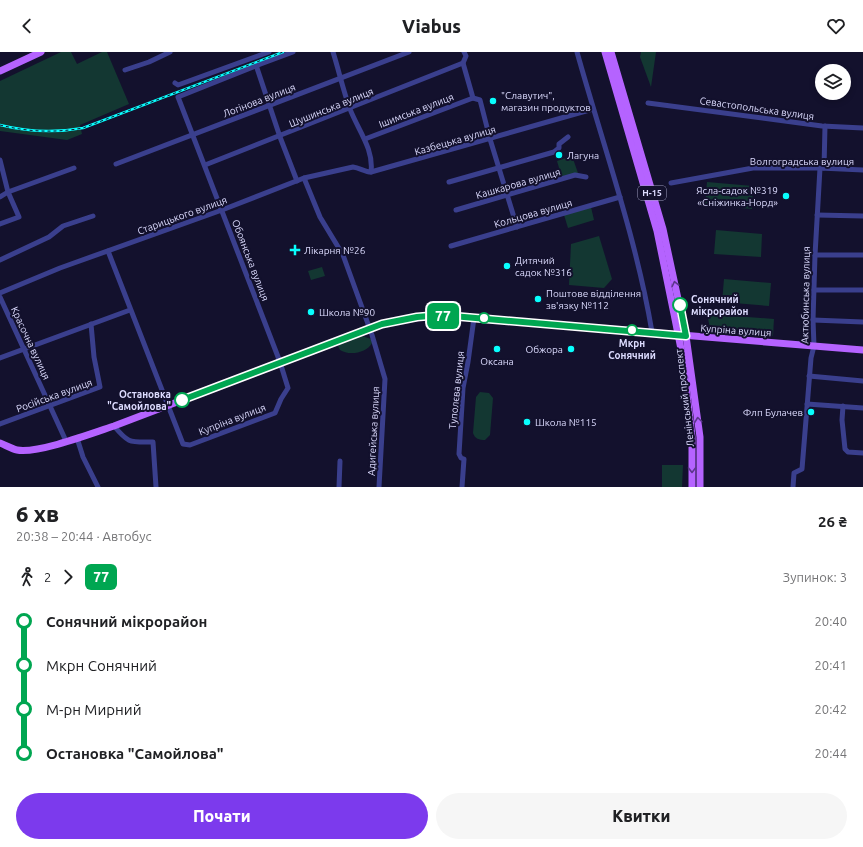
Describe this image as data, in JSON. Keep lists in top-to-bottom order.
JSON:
{
  "streets": {
    "main road": ["Н-15", "Купріна вулиця", "Ленінський проспект"],
    "street": [
      "Логінова вулиця",
      "Шушинська вулиця",
      "Севастопольська вулиця",
      "Ішимська вулиця",
      "Казбецька вулиця",
      "Волгоградська вулиця",
      "Кашкарова вулиця",
      "Кольцова вулиця",
      "Старицького вулиця",
      "Обоянська вулиця",
      "Актюбинська вулиця",
      "Красочна вулиця",
      "Туполєва вулиця",
      "Російська вулиця",
      "Адигейська вулиця"
    ]
  },
  "crossings": [
    ["Логінова вулиця", "Обоянська вулиця"],
    ["Шушинська вулиця", "Обоянська вулиця"],
    ["Севастопольська вулиця", "Актюбинська вулиця"],
    ["Казбецька вулиця", "Старицького вулиця"],
    ["Волгоградська вулиця", "Актюбинська вулиця"],
    ["Старицького вулиця", "Обоянська вулиця"],
    ["Старицького вулиця", "Купріна вулиця"],
    ["Обоянська вулиця", "Купріна вулиця"],
    ["Актюбинська вулиця", "Купріна вулиця"],
    ["Купріна вулиця", "Красочна вулиця"],
    ["Купріна вулиця", "Туполєва вулиця"],
    ["Купріна вулиця", "Ленінський проспект"],
    ["Купріна вулиця", "Адигейська вулиця"],
    ["Красочна вулиця", "Російська вулиця"]
  ],
  "places": {
    "other": [
      "\"Славутич\", магазин продуктов",
      "Лагуна",
      "Ясла-садок №319 «Сніжинка-Норд»",
      "Дитячий садок №316",
      "Поштове відділення зв'язку №112",
      "Сонячний мікрорайон",
      "Школа №90",
      "Мкрн Сонячний",
      "Оксана",
      "Обжора",
      "Остановка \"Самойлова\"",
      "Флп Булачев",
      "Школа №115"
    ],
    "health": ["Лікарня №26"]
  },
  "lines": ["bus line 77"],
  "page": {
    "header": "Viabus",
    "on_map": "77",
    "heading": ["6 хв", "20:38 – 20:44 · Автобус", "26 ₴"],
    "legs": ["2", "77", "Зупинок: 3"],
    "list": [
      {
        "name": "Сонячний мікрорайон",
        "value": "20:40"
      },
      {
        "name": "Мкрн Сонячний",
        "value": "20:41"
      },
      {
        "name": "М-рн Мирний",
        "value": "20:42"
      },
      {
        "name": "Остановка \"Самойлова\"",
        "value": "20:44"
      }
    ],
    "buttons": ["Почати", "Квитки"]
  }
}
